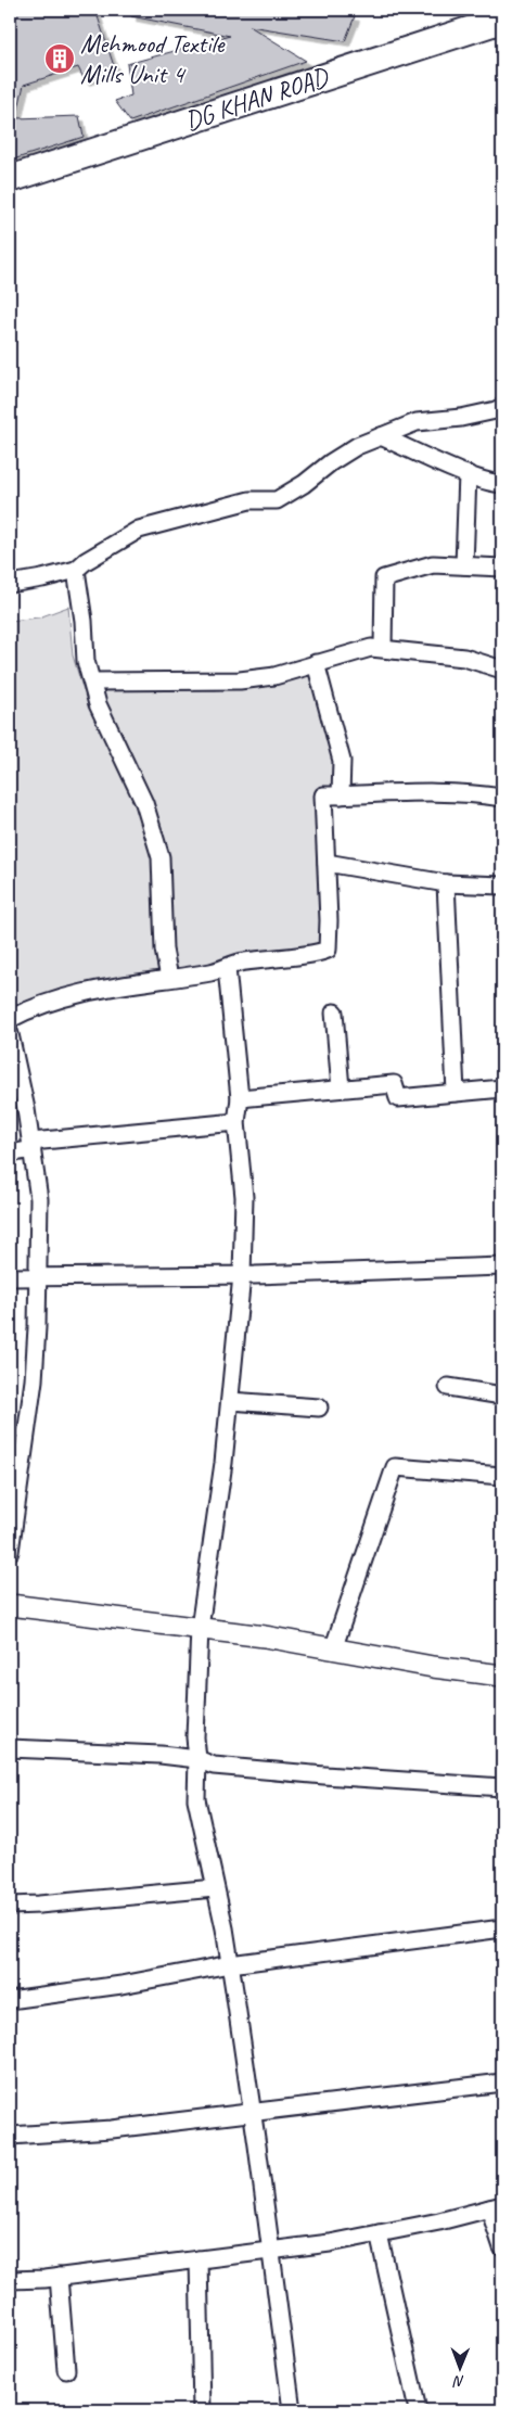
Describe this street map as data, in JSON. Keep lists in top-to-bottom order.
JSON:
{
  "streets": {
    "main road": ["DG KHAN ROAD"]
  },
  "places": {
    "building": ["Mehmood Textile Mills Unit 4"]
  },
  "north": "bottom"
}
